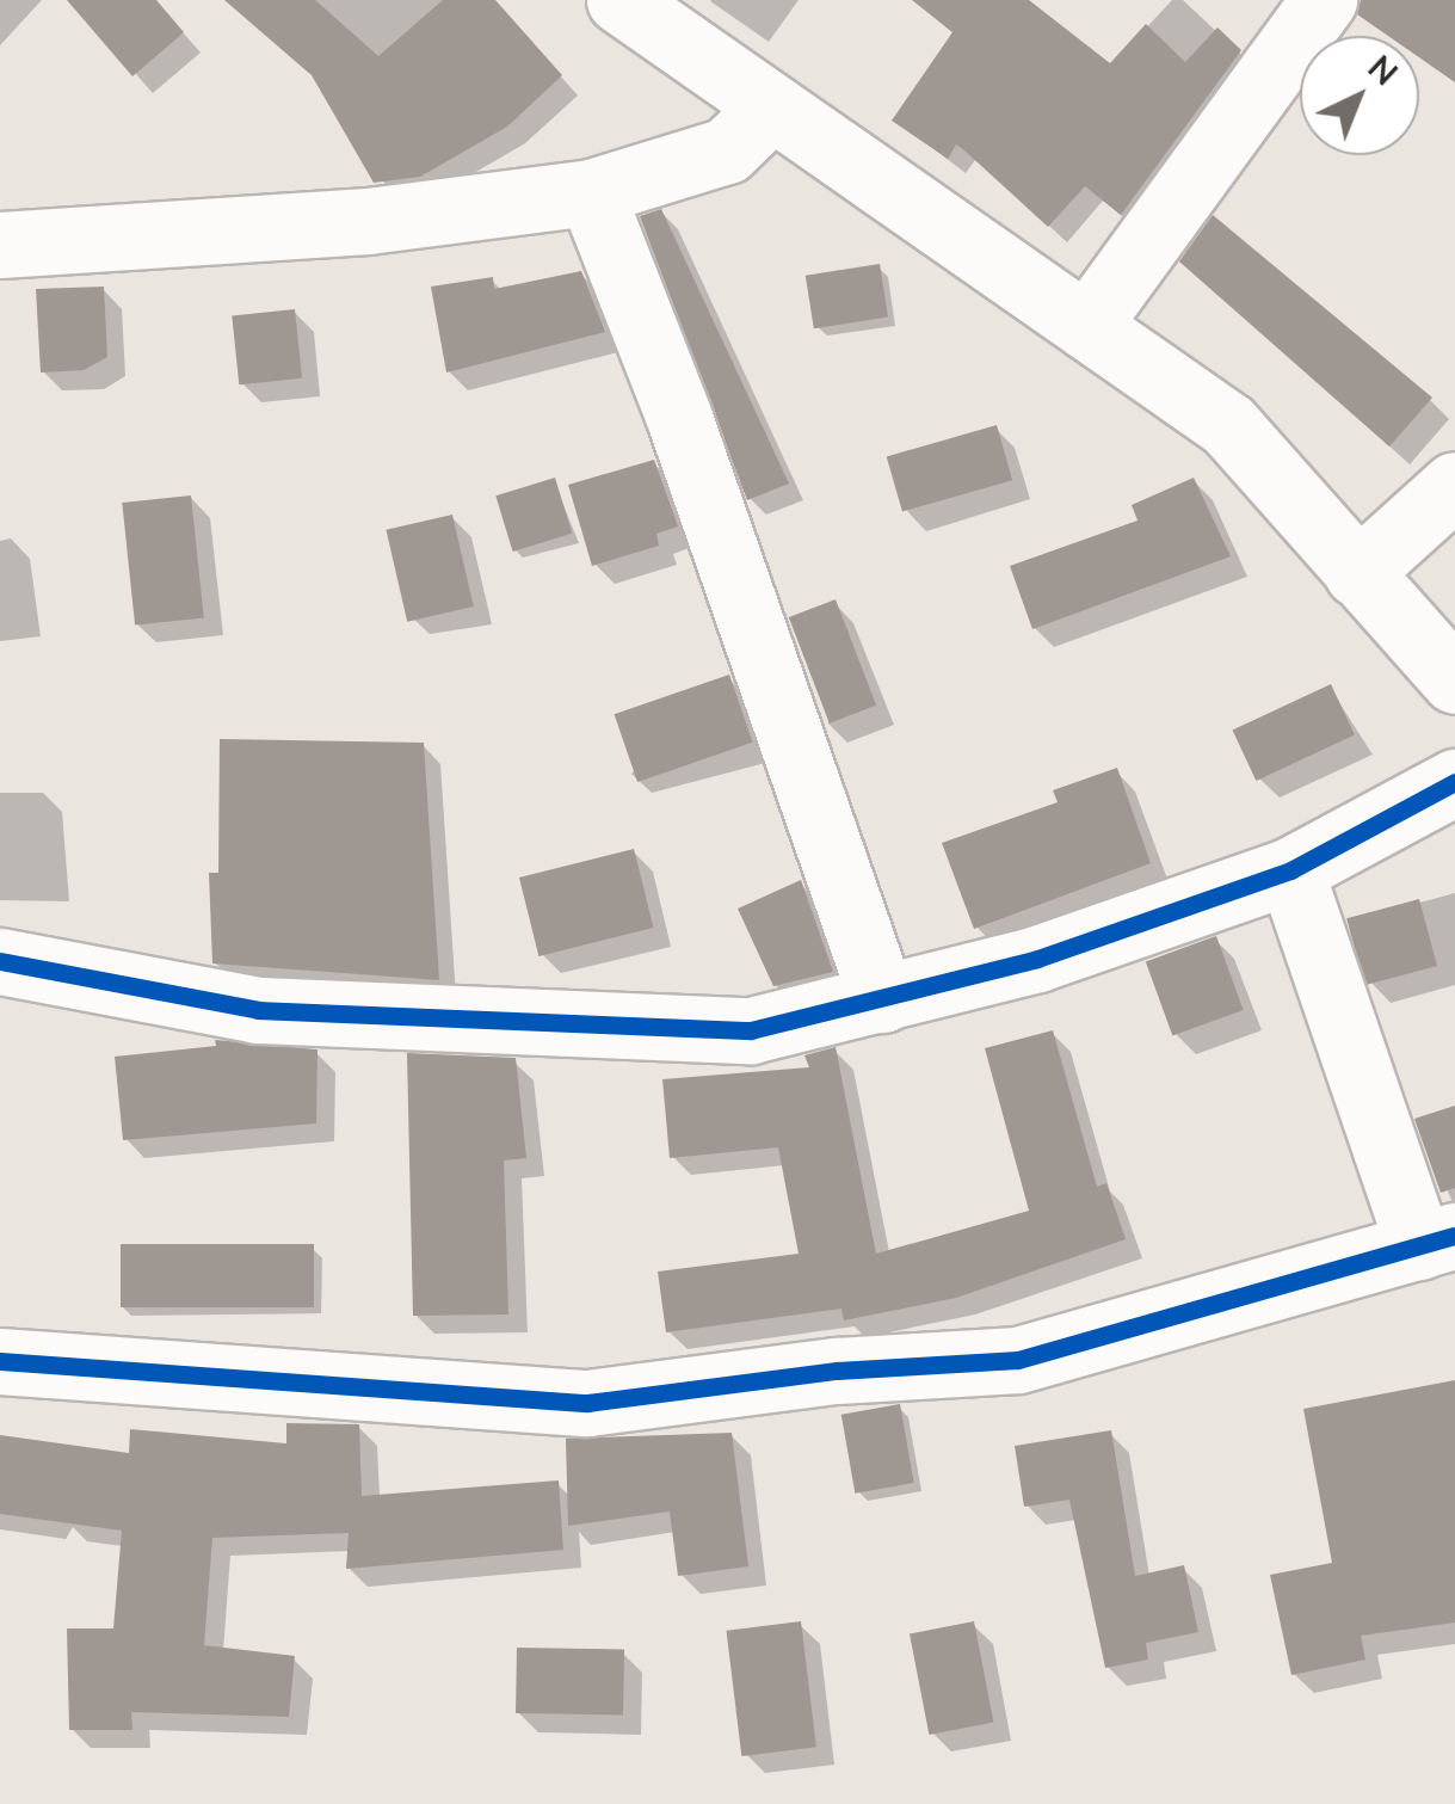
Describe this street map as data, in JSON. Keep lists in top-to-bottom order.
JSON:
{
  "north": "top right"
}
